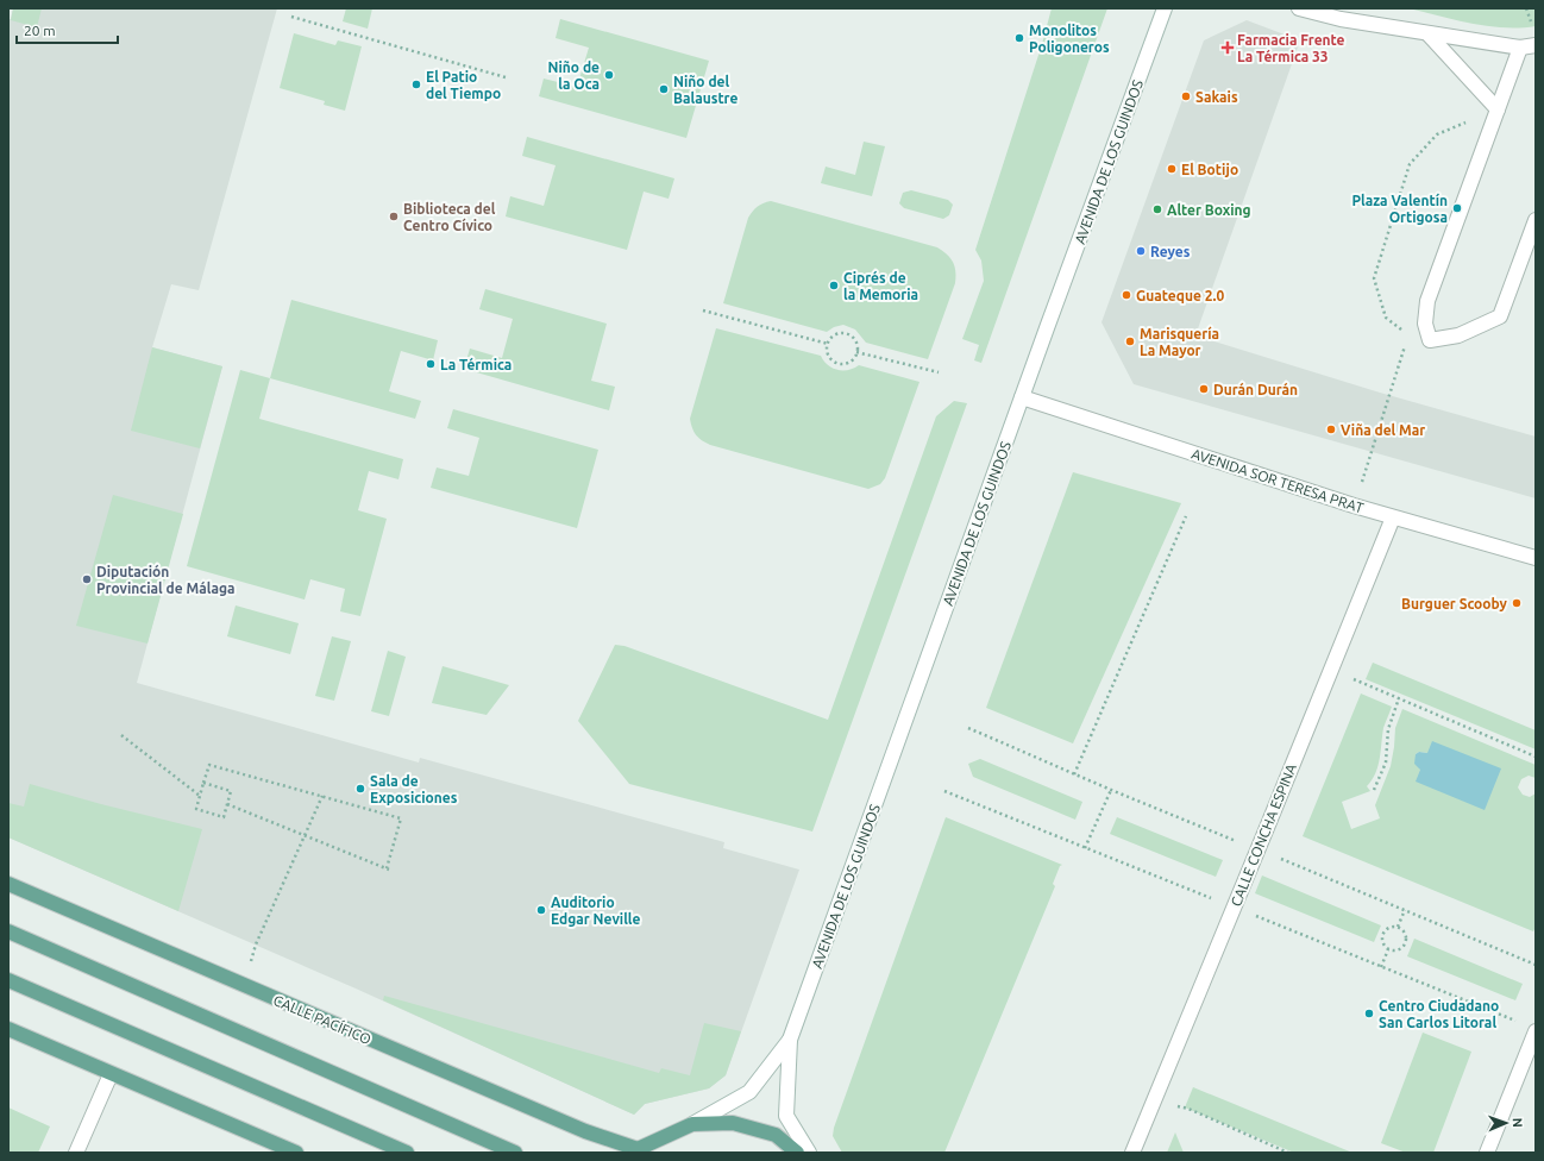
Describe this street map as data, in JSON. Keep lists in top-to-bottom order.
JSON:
{
  "streets": {
    "main road": ["CALLE PACÍFICO"],
    "street": ["AVENIDA DE LOS GUINDOS", "AVENIDA SOR TERESA PRAT", "CALLE CONCHA ESPINA"]
  },
  "crossings": [
    ["AVENIDA DE LOS GUINDOS", "AVENIDA SOR TERESA PRAT"],
    ["AVENIDA SOR TERESA PRAT", "CALLE CONCHA ESPINA"]
  ],
  "places": {
    "other": [
      "Monolitos Poligoneros",
      "Niño de la Oca",
      "El Patio del Tiempo",
      "Niño del Balaustre",
      "Sakais",
      "El Botijo",
      "Plaza Valentín Ortigosa",
      "Alter Boxing",
      "Biblioteca del Centro Cívico",
      "Reyes",
      "Ciprés de la Memoria",
      "Guateque 2.0",
      "Marisquería La Mayor",
      "La Térmica",
      "Durán Durán",
      "Viña del Mar",
      "Diputación Provincial de Málaga",
      "Burguer Scooby",
      "Sala de Exposiciones",
      "Auditorio Edgar Neville",
      "Centro Ciudadano San Carlos Litoral"
    ],
    "health": ["Farmacia Frente La Térmica 33"]
  },
  "scale_bar": "20 m",
  "north": "right"
}
